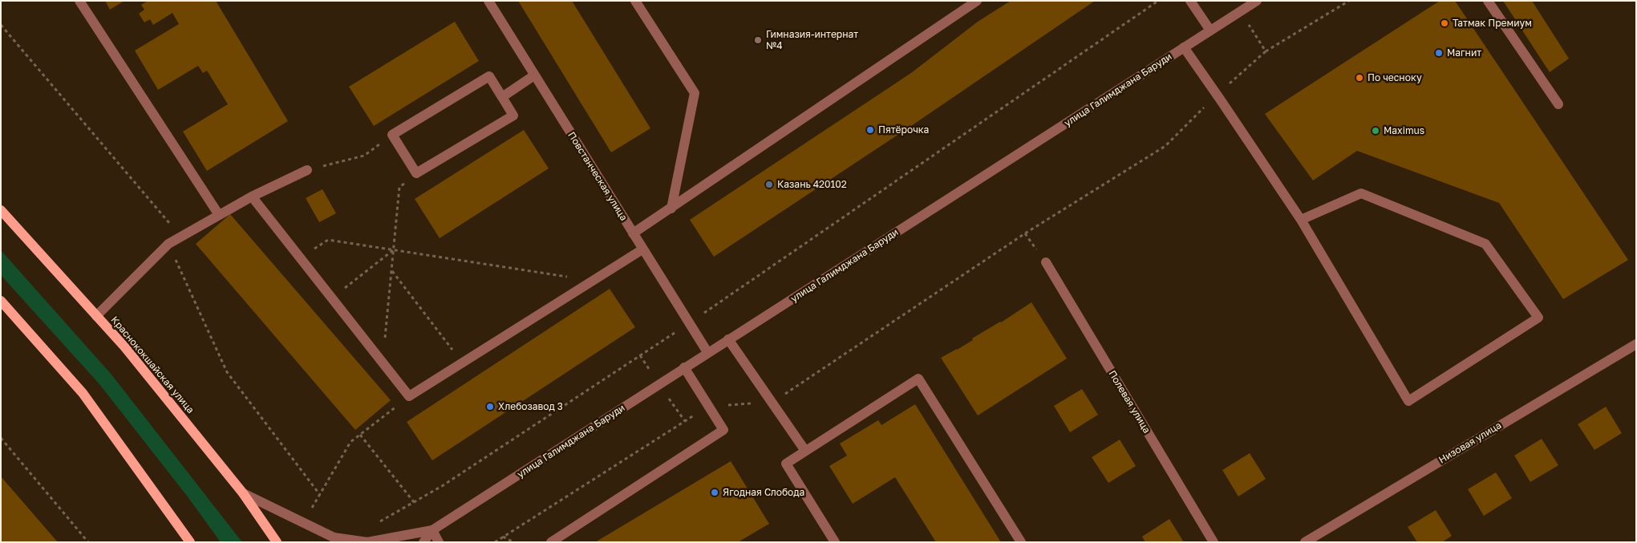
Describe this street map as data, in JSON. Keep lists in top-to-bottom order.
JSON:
{
  "streets": {
    "main road": ["Краснококшайская улица"],
    "street": [
      "улица Галимджана Баруди",
      "Повстанческая улица",
      "Полевая улица",
      "Низовая улица"
    ]
  },
  "crossings": [
    ["улица Галимджана Баруди", "Повстанческая улица"],
    ["улица Галимджана Баруди", "Краснококшайская улица"]
  ],
  "places": [
    "Татмак Премиум",
    "Гимназия-интернат №4",
    "Магнит",
    "По чесноку",
    "Пятёрочка",
    "Maximus",
    "Казань 420102",
    "Хлебозавод 3",
    "Ягодная Слобода"
  ]
}
